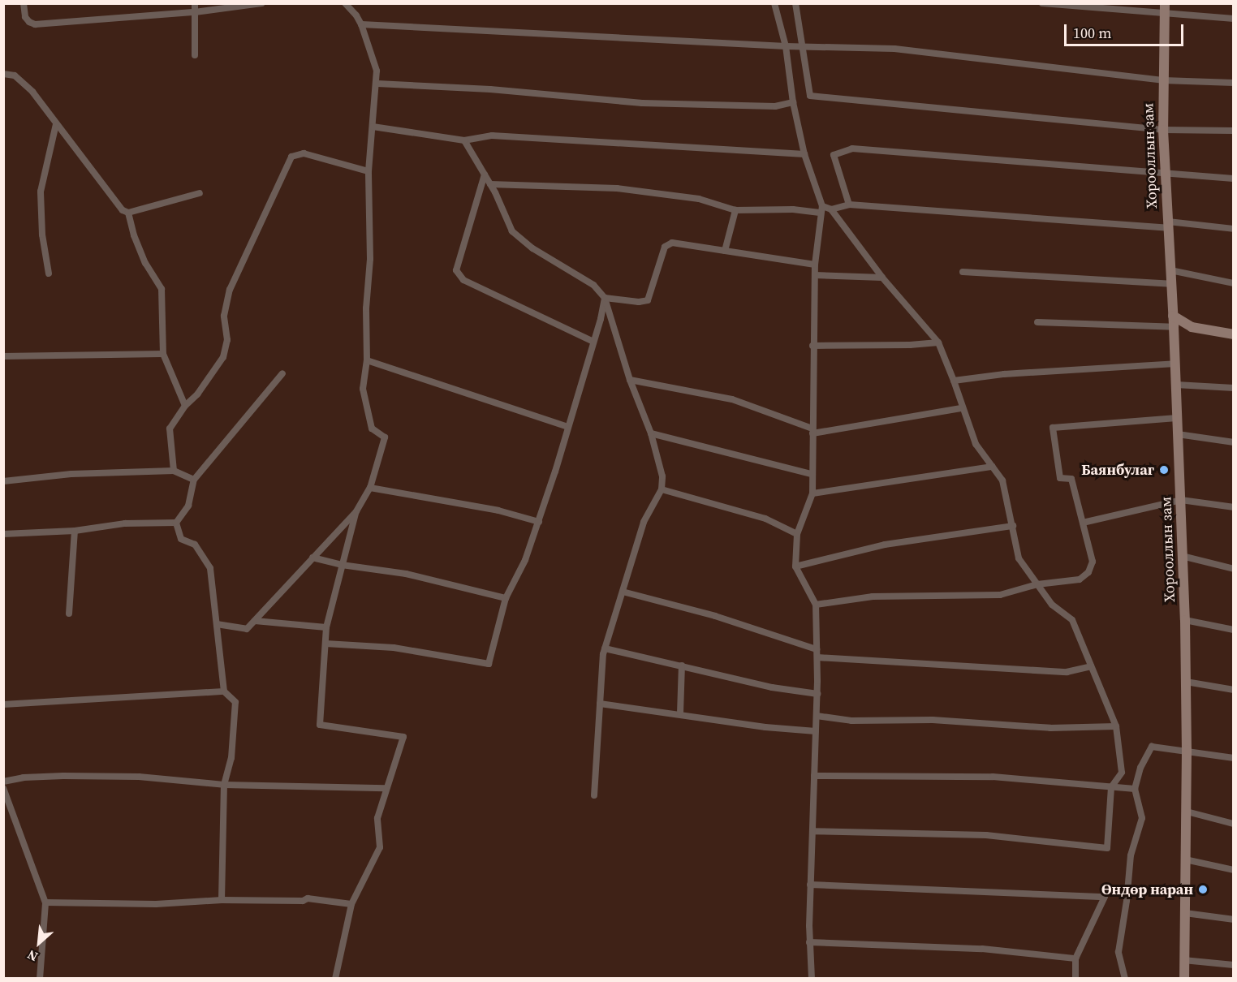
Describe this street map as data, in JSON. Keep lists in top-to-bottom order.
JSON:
{
  "streets": {
    "street": ["Хорооллын зам"]
  },
  "places": ["Баянбулаг", "Өндөр наран"],
  "scale_bar": "100 m",
  "north": "bottom left"
}
